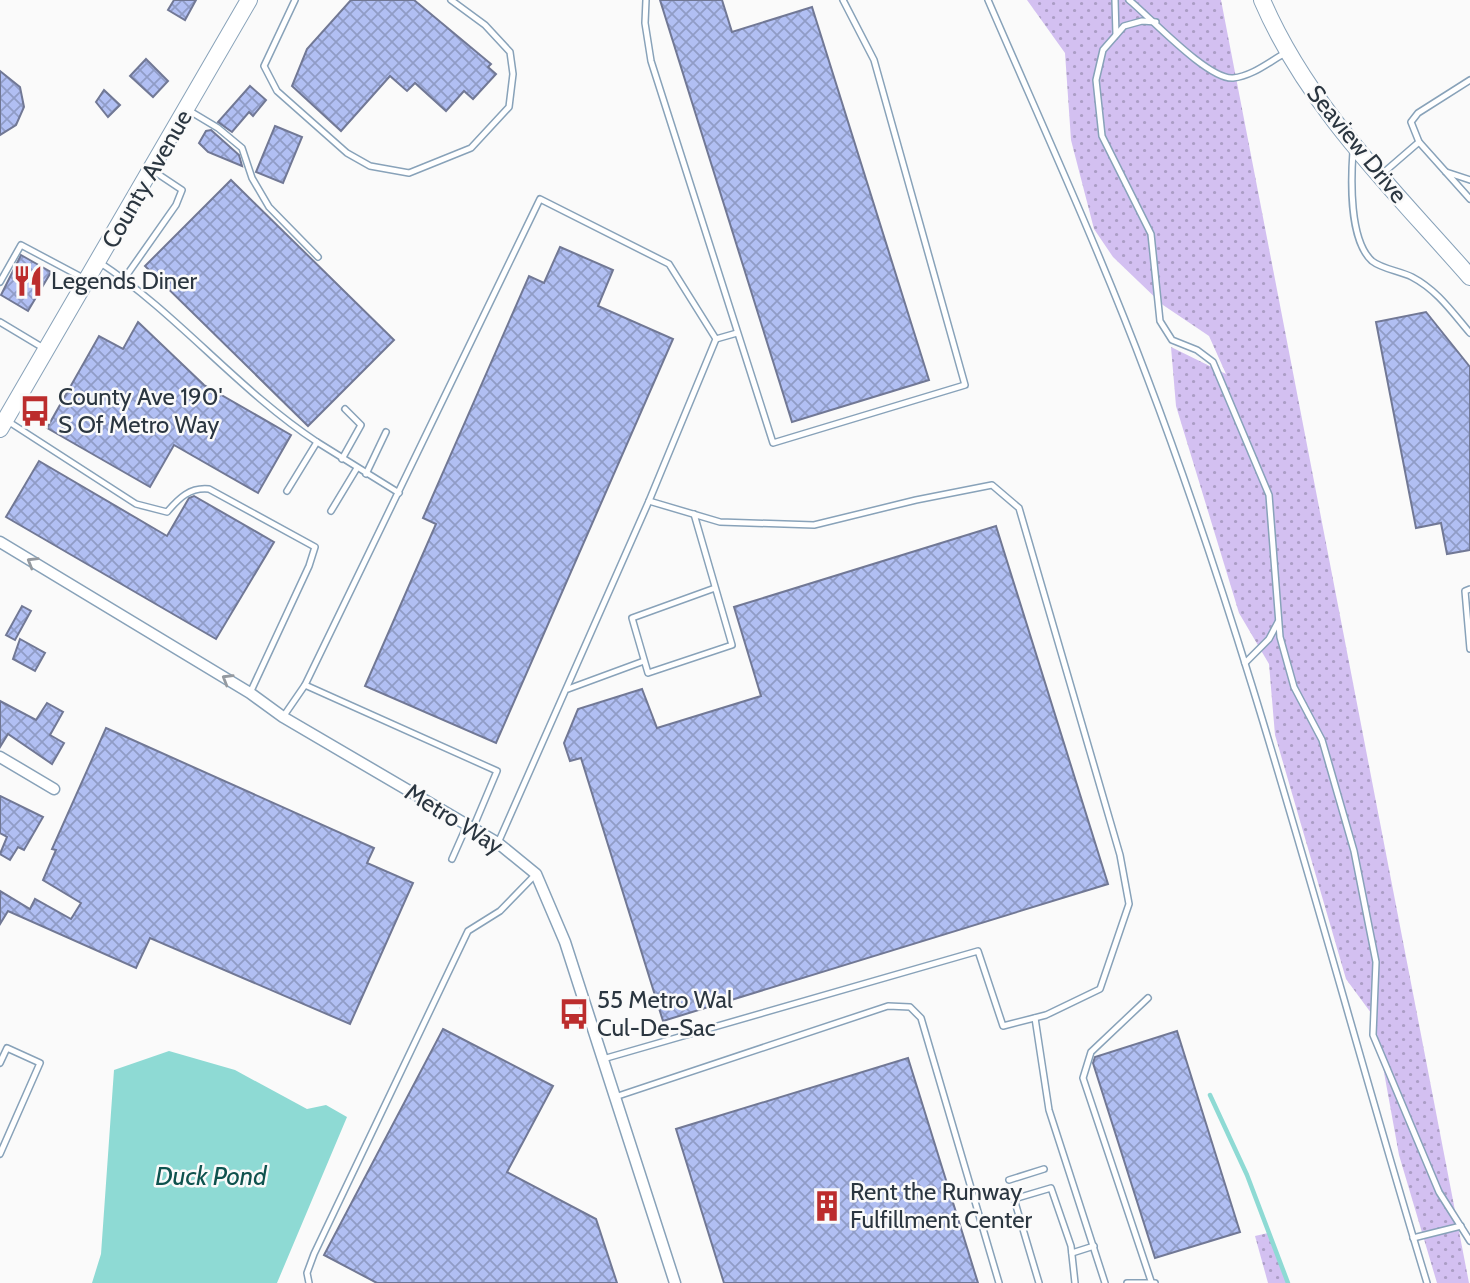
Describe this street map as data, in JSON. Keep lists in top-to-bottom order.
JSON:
{
  "streets": {
    "main road": ["Seaview Drive", "County Avenue"],
    "street": ["Metro Way"]
  },
  "water": ["Duck Pond"],
  "places": {
    "restaurant": ["Legends Diner"],
    "bus stop": ["County Ave 190' S Of Metro Way", "55 Metro Wal Cul-De-Sac"],
    "building": ["Rent the Runway Fulfillment Center"]
  }
}
